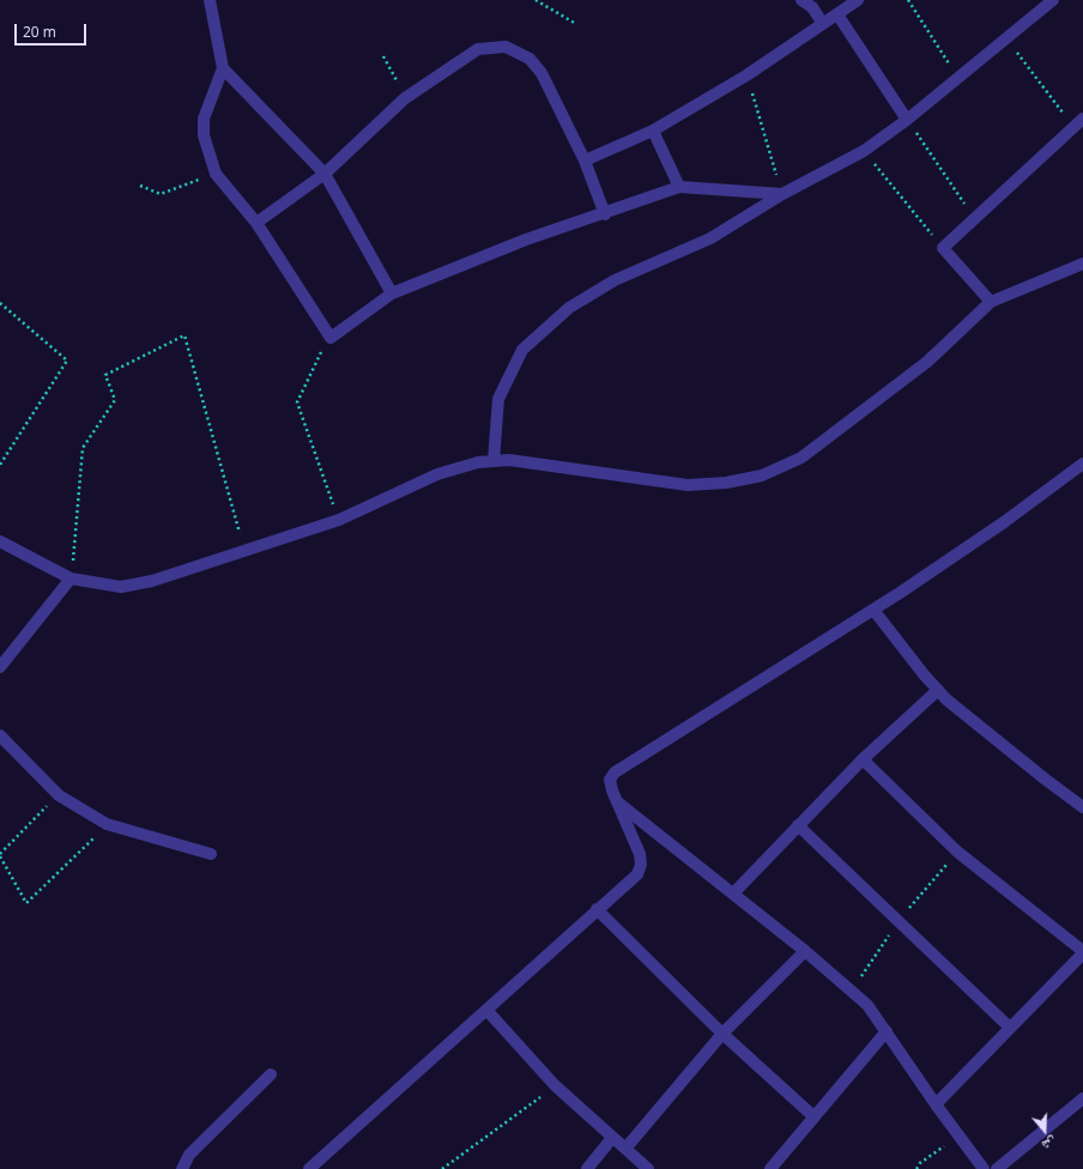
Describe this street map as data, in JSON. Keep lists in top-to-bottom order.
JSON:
{
  "scale_bar": "20 m",
  "north": "bottom"
}
